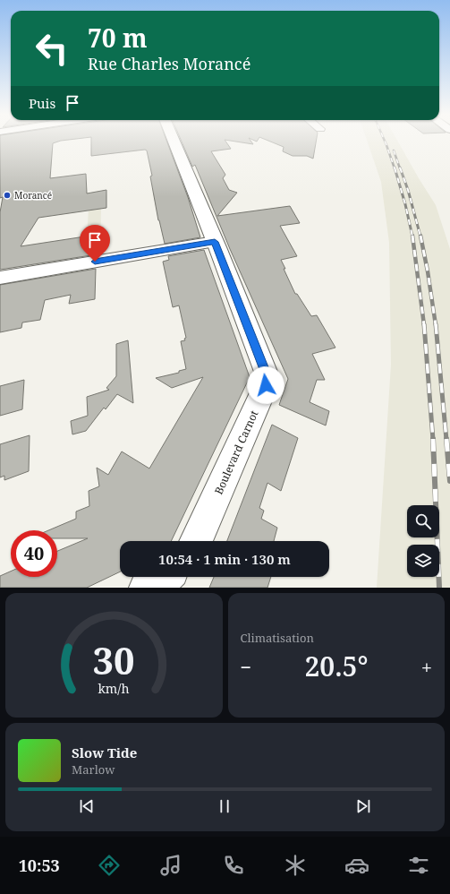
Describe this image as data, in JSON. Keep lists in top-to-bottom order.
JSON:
{
  "streets": {
    "street": ["Boulevard Carnot"]
  },
  "places": ["Morancé"],
  "page": {
    "turn": ["70 m", "Rue Charles Morancé"],
    "then": "Puis",
    "limit": "40",
    "trip": "10:54 · 1 min · 130 m",
    "tile": "Climatisation",
    "heat": ["−", "20.5°", "+"],
    "song": ["Slow Tide", "Marlow"],
    "tabs": "10:53",
    "gauge": ["30", "km/h"]
  }
}
